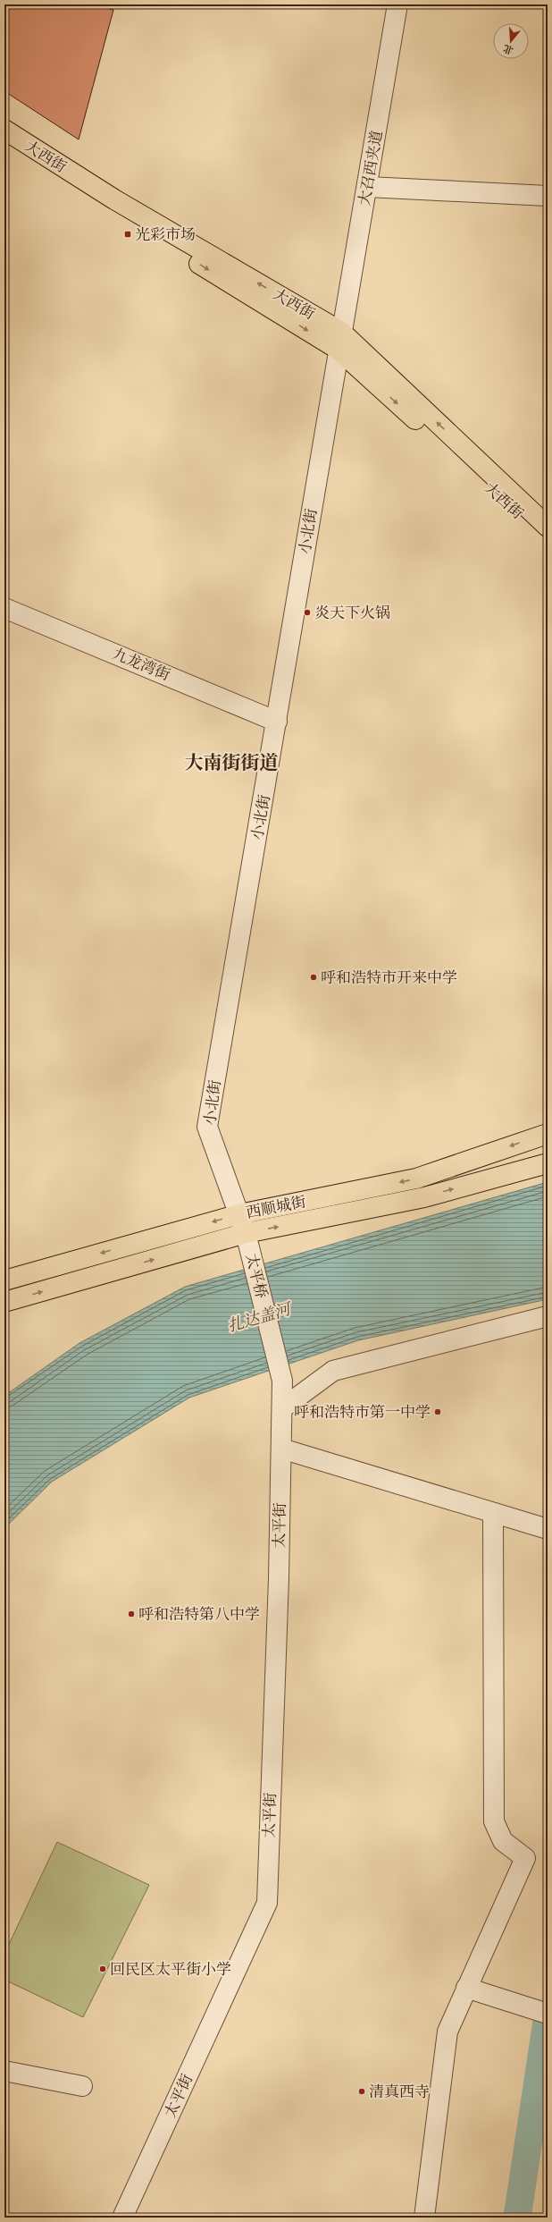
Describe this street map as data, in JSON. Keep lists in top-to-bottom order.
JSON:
{
  "streets": {
    "main road": ["大西街", "西顺城街"],
    "street": [
      "大召西夹道",
      "小北街",
      "九龙湾街",
      "太平桥",
      "太平街"
    ]
  },
  "crossings": [
    ["大西街", "大召西夹道"],
    ["大西街", "小北街"],
    ["大召西夹道", "小北街"],
    ["小北街", "九龙湾街"],
    ["小北街", "西顺城街"],
    ["小北街", "太平桥"],
    ["西顺城街", "太平桥"],
    ["太平桥", "太平街"]
  ],
  "districts": ["大南街街道"],
  "water": ["扎达盖河"],
  "places": {
    "transit": ["光彩市场"],
    "other": [
      "炎天下火锅",
      "呼和浩特市开来中学",
      "呼和浩特市第一中学",
      "呼和浩特第八中学",
      "回民区太平街小学",
      "清真西寺"
    ]
  },
  "north": "bottom"
}
